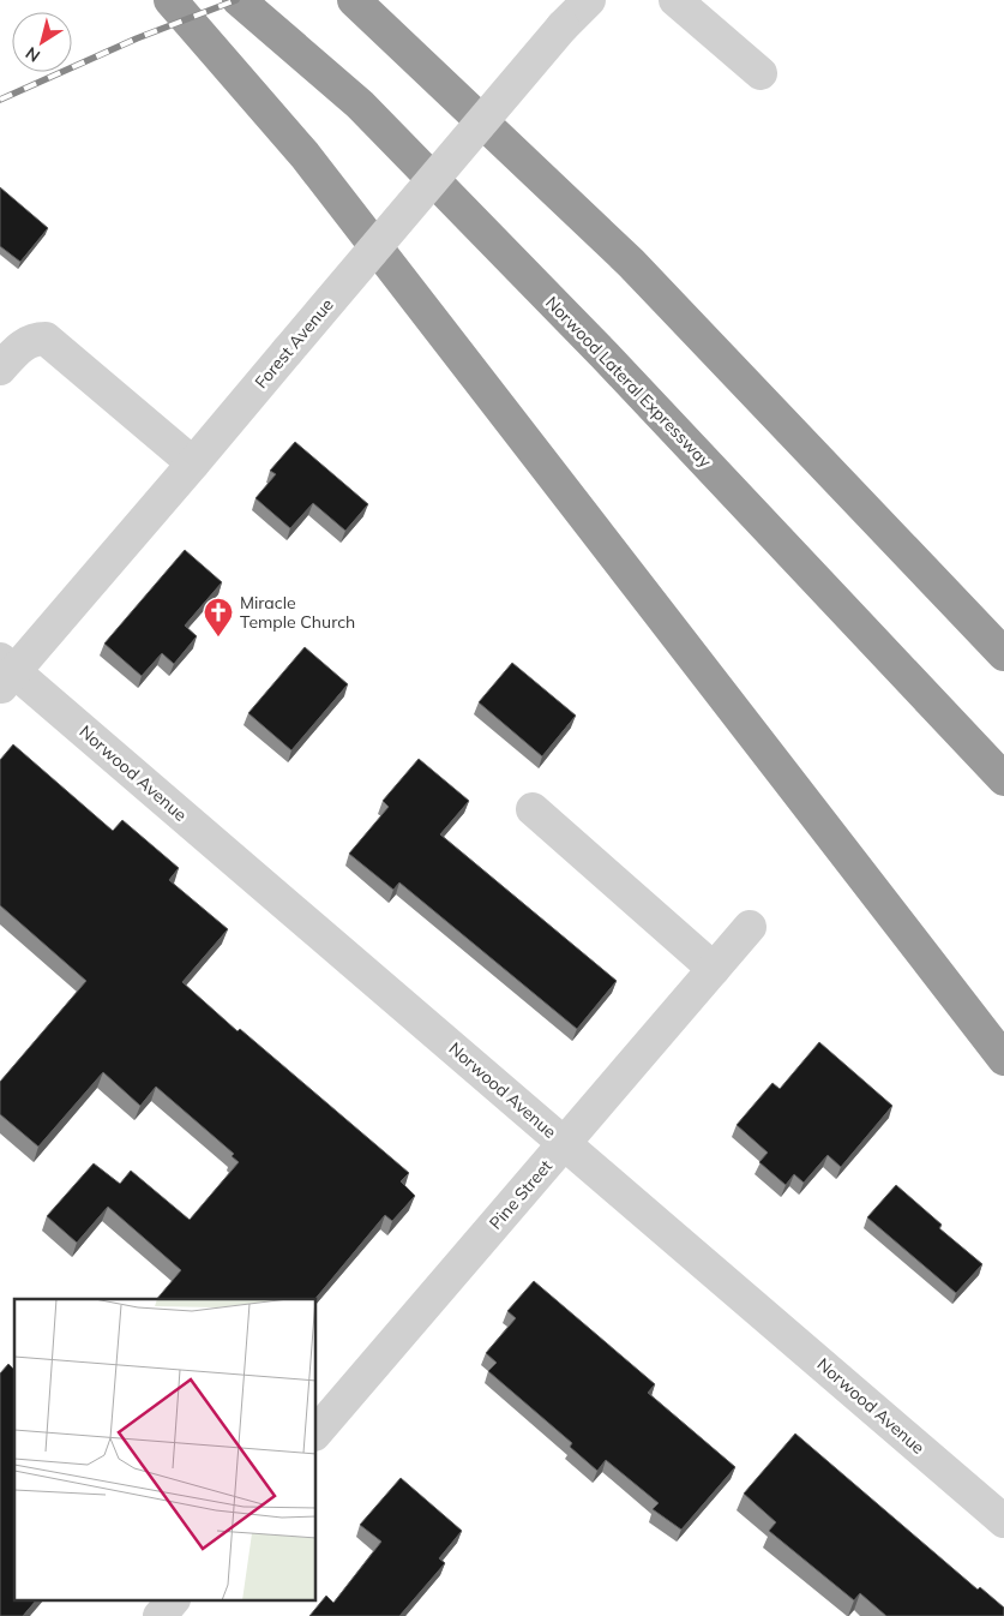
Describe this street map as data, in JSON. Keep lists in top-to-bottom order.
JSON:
{
  "streets": {
    "highway": ["Norwood Lateral Expressway"],
    "street": ["Forest Avenue", "Norwood Avenue", "Pine Street"]
  },
  "crossings": [
    ["Forest Avenue", "Norwood Avenue"],
    ["Norwood Avenue", "Pine Street"]
  ],
  "places": {
    "church": ["Miracle Temple Church"]
  },
  "north": "bottom left"
}
